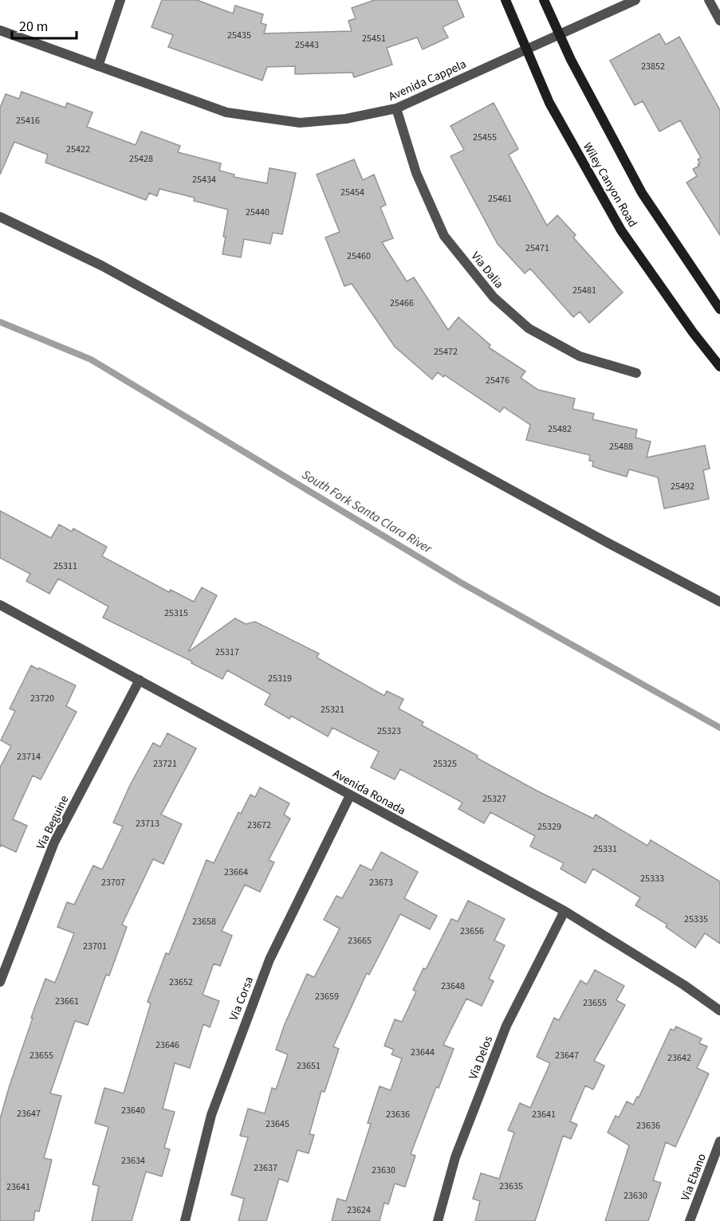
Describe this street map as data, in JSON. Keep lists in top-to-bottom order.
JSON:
{
  "streets": {
    "main road": ["Wiley Canyon Road"],
    "street": [
      "Avenida Cappela",
      "Via Dalia",
      "Avenida Ronada",
      "Via Beguine",
      "Via Corsa",
      "Via Delos",
      "Via Ebano"
    ]
  },
  "crossings": [
    ["Avenida Cappela", "Wiley Canyon Road"],
    ["Avenida Cappela", "Via Dalia"],
    ["Avenida Ronada", "Via Beguine"],
    ["Avenida Ronada", "Via Corsa"],
    ["Avenida Ronada", "Via Delos"]
  ],
  "water": ["South Fork Santa Clara River"],
  "house_numbers": [
    "25435",
    "25451",
    "25443",
    "23852",
    "25416",
    "25455",
    "25422",
    "25428",
    "25434",
    "25454",
    "25461",
    "25440",
    "25471",
    "25460",
    "25481",
    "25466",
    "25472",
    "25476",
    "25482",
    "25488",
    "25492",
    "25311",
    "25315",
    "25317",
    "25319",
    "23720",
    "25321",
    "25323",
    "23714",
    "23721",
    "25325",
    "25327",
    "23713",
    "23672",
    "25329",
    "25331",
    "23664",
    "25333",
    "23707",
    "23673",
    "25335",
    "23658",
    "23656",
    "23665",
    "23701",
    "23652",
    "23648",
    "23659",
    "23661",
    "23655",
    "23646",
    "23644",
    "23655",
    "23647",
    "23642",
    "23651",
    "23640",
    "23647",
    "23636",
    "23641",
    "23645",
    "23636",
    "23634",
    "23637",
    "23630",
    "23635",
    "23641",
    "23630",
    "23624"
  ],
  "scale_bar": "20 m"
}
